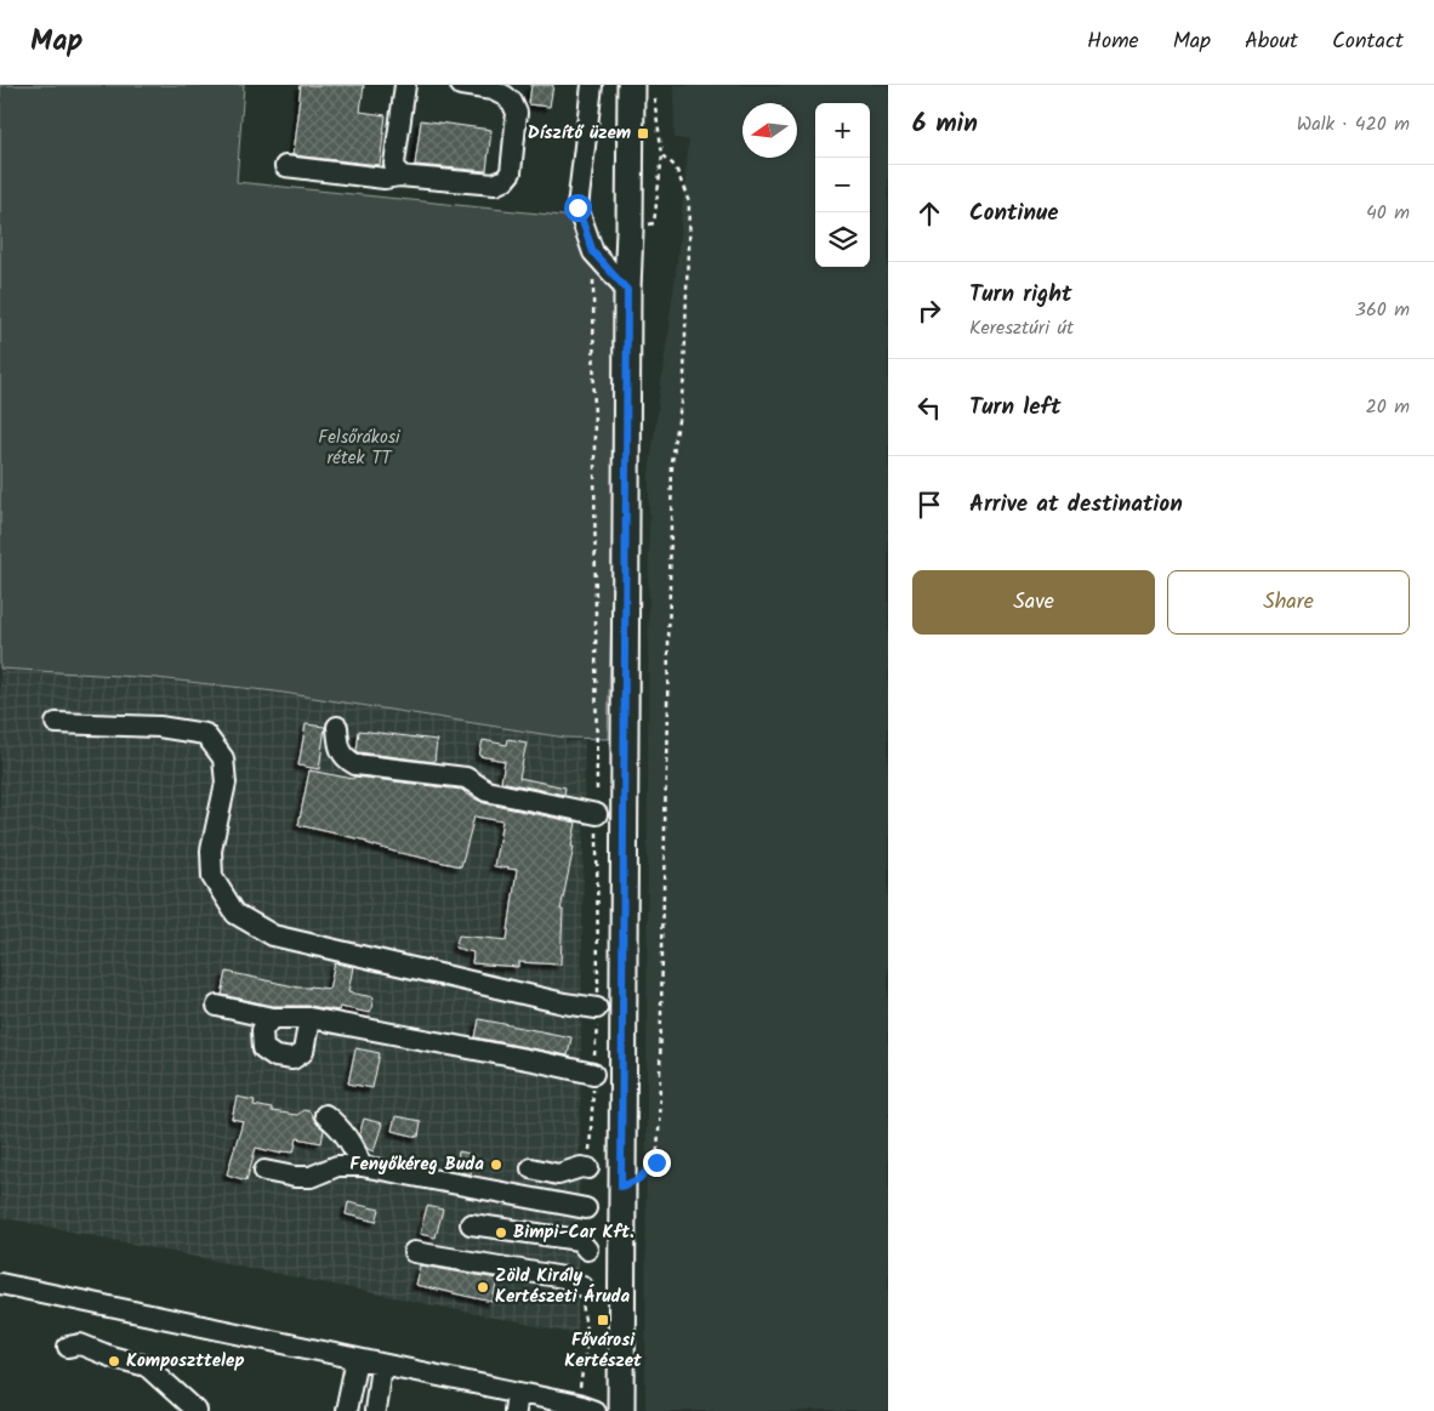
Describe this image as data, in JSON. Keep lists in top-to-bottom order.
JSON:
{
  "parks": ["Felsőrákosi rétek TT"],
  "places": {
    "transit": ["Díszítő üzem", "Fővárosi Kertészet"],
    "other": [
      "Fenyőkéreg Buda",
      "Bimpi-Car Kft.",
      "Zöld Király Kertészeti Áruda",
      "Komposzttelep"
    ]
  },
  "north": "left",
  "page": {
    "header": "Map",
    "nav": [
      "Home",
      "Map",
      "About",
      "Contact"
    ],
    "heading": ["6 min", "Walk · 420 m"],
    "map_buttons": ["+", "−"],
    "list": [
      ["Continue", "40 m"],
      ["Turn right", "Keresztúri út", "360 m"],
      ["Turn left", "20 m"],
      "Arrive at destination"
    ],
    "buttons": ["Save", "Share"]
  }
}
